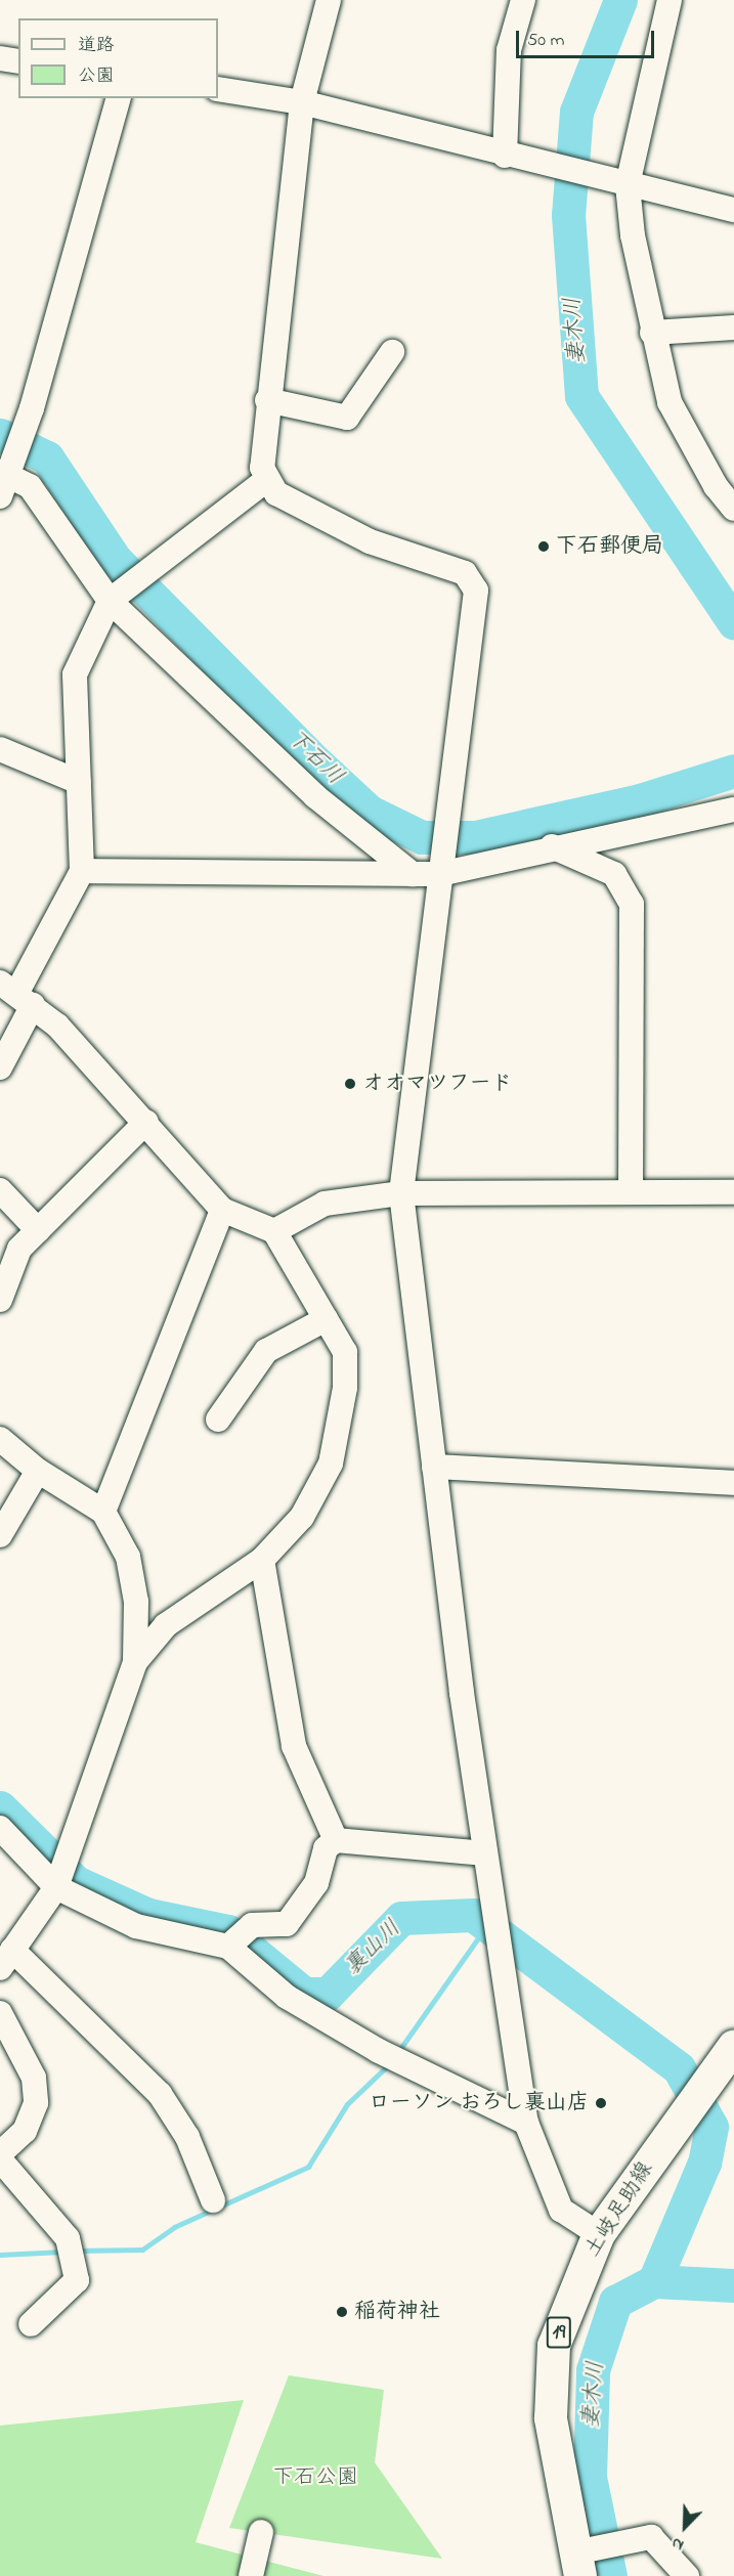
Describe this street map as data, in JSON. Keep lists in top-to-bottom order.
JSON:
{
  "streets": {
    "main road": ["土岐足助線", "19"]
  },
  "water": ["妻木川", "下石川", "裏山川"],
  "parks": ["下石公園"],
  "places": [
    "下石郵便局",
    "オオマツフード",
    "ローソン おろし裏山店",
    "稲荷神社"
  ],
  "legend": ["道路", "公園"],
  "scale_bar": "50 m",
  "north": "bottom left"
}
